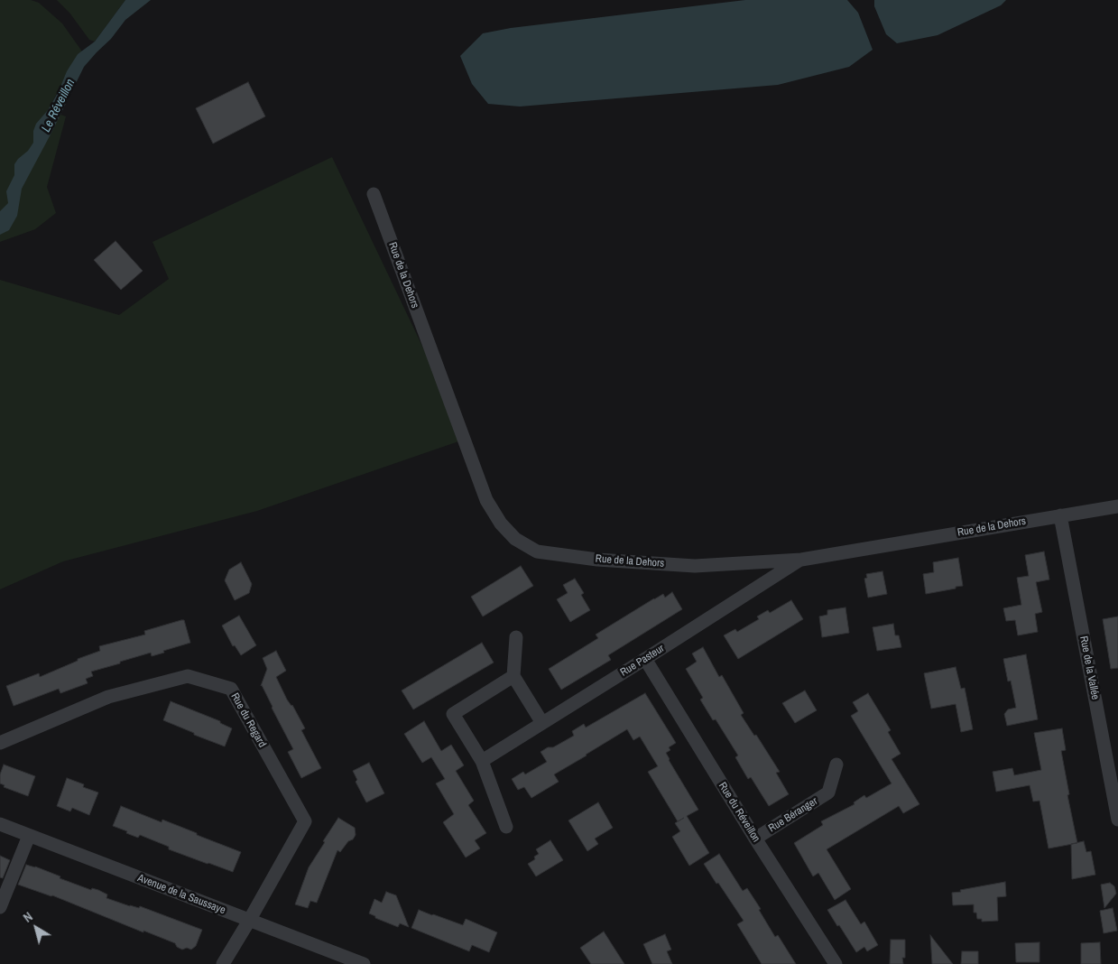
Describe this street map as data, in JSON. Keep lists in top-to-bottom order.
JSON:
{
  "streets": {
    "street": [
      "Rue de la Dehors",
      "Rue Pasteur",
      "Rue de la Vallée",
      "Rue du Regard",
      "Rue du Réveillon",
      "Rue Béranger",
      "Avenue de la Saussaye"
    ]
  },
  "crossings": [
    ["Rue de la Dehors", "Rue Pasteur"],
    ["Rue de la Dehors", "Rue de la Vallée"],
    ["Rue Pasteur", "Rue du Réveillon"],
    ["Rue du Regard", "Avenue de la Saussaye"],
    ["Rue du Réveillon", "Rue Béranger"]
  ],
  "water": ["Le Réveillon"],
  "north": "top left"
}
